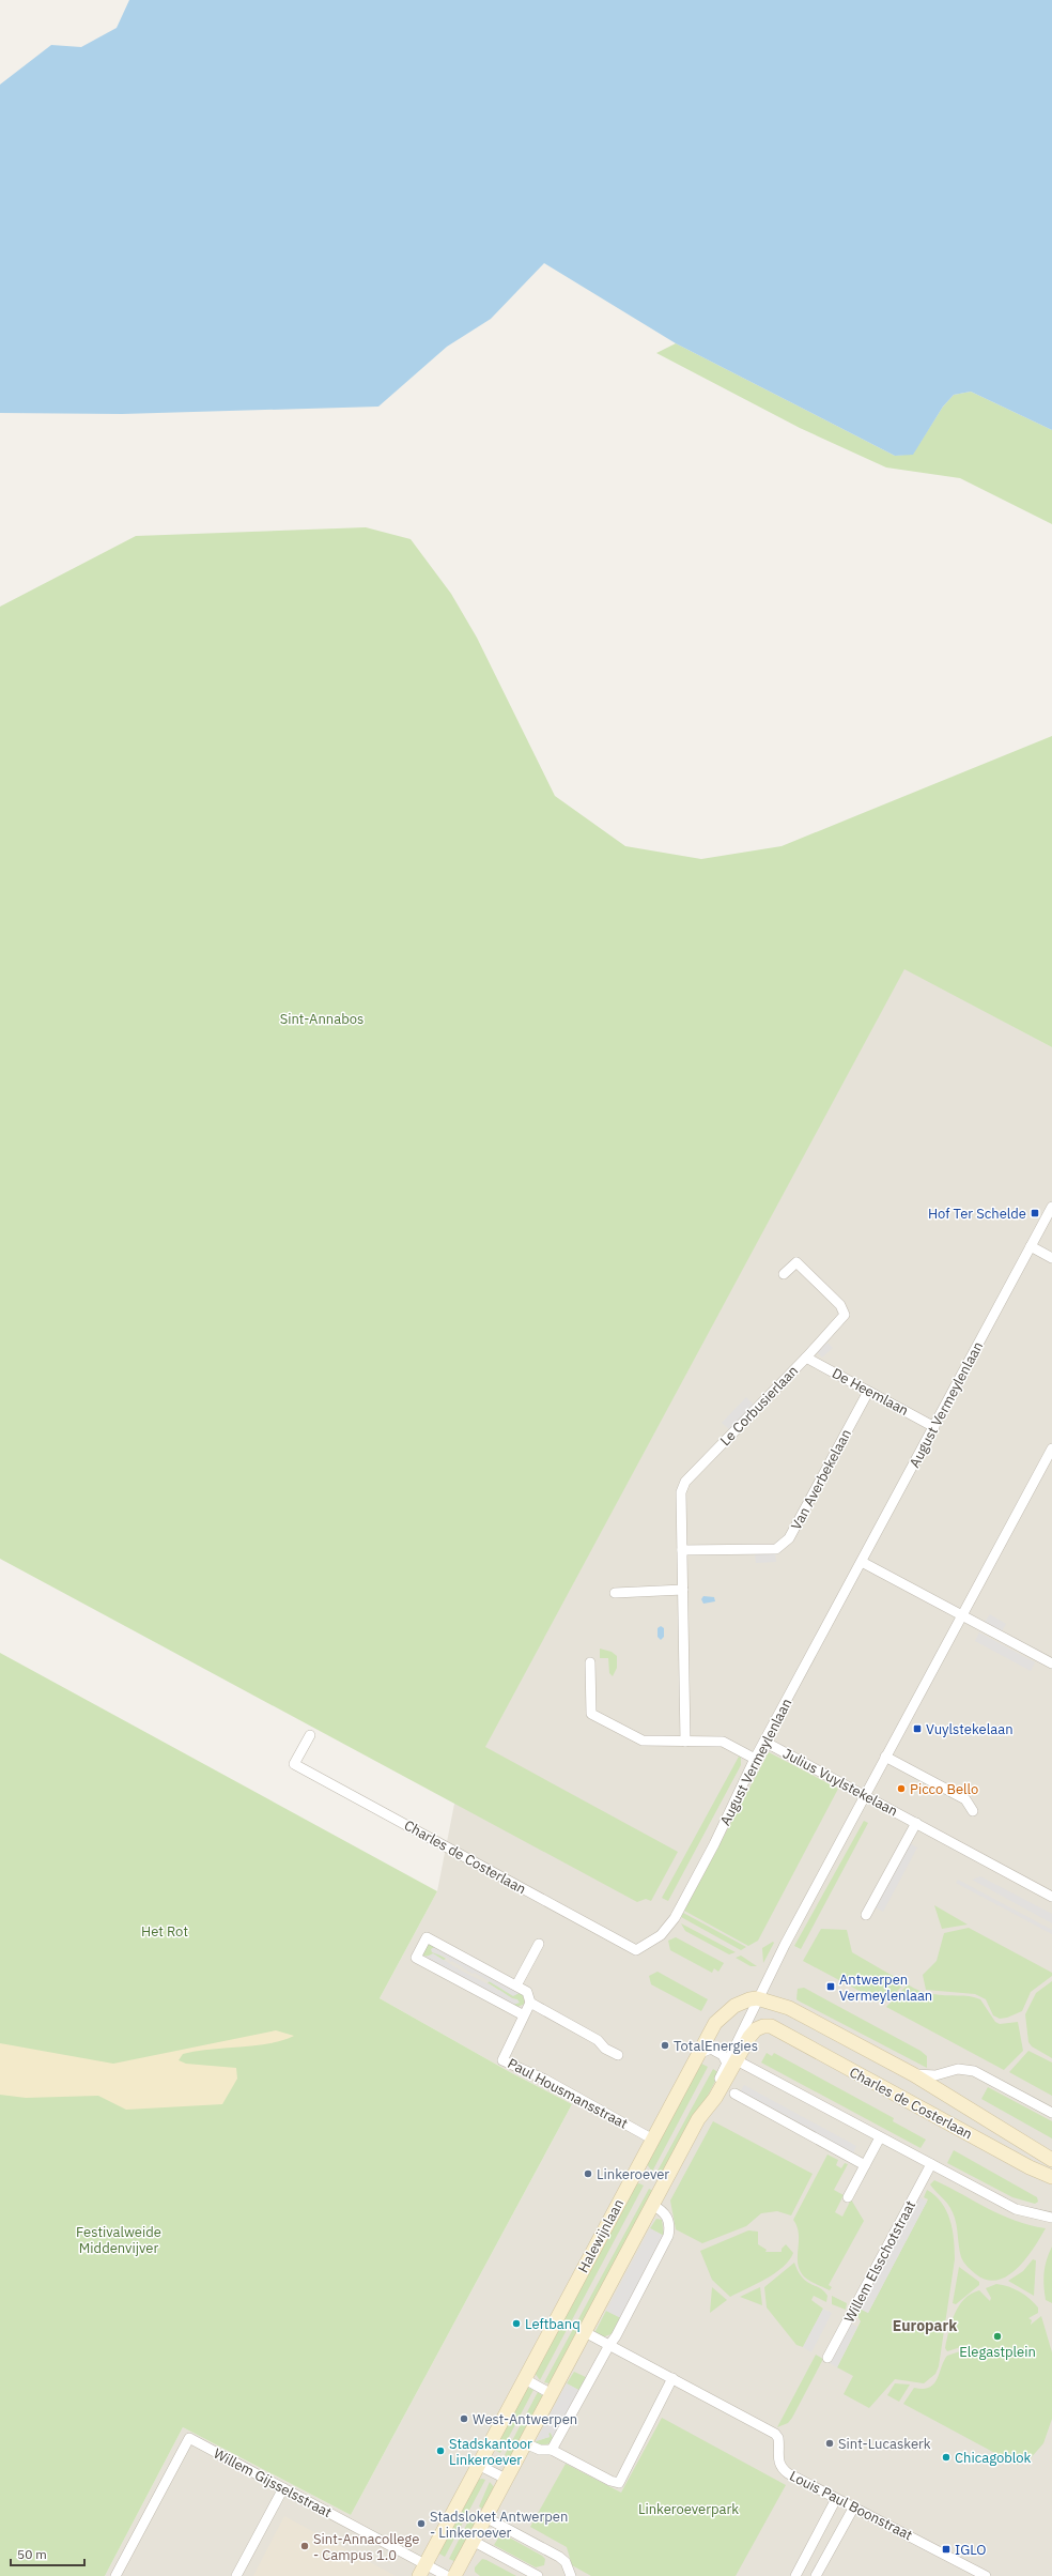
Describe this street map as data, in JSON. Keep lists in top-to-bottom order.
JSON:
{
  "streets": {
    "main road": ["Charles de Costerlaan", "Halewijnlaan"],
    "street": [
      "De Heemlaan",
      "August Vermeylenlaan",
      "Le Corbusierlaan",
      "Van Averbekelaan",
      "Julius Vuylstekelaan",
      "Paul Housmansstraat",
      "Willem Elsschotstraat",
      "Willem Gijsselsstraat",
      "Louis Paul Boonstraat"
    ]
  },
  "crossings": [
    ["De Heemlaan", "August Vermeylenlaan"],
    ["De Heemlaan", "Le Corbusierlaan"],
    ["De Heemlaan", "Van Averbekelaan"],
    ["August Vermeylenlaan", "Julius Vuylstekelaan"],
    ["August Vermeylenlaan", "Charles de Costerlaan"],
    ["Le Corbusierlaan", "Van Averbekelaan"],
    ["Charles de Costerlaan", "Halewijnlaan"],
    ["Paul Housmansstraat", "Halewijnlaan"],
    ["Halewijnlaan", "Willem Gijsselsstraat"]
  ],
  "districts": ["Europark"],
  "parks": [
    "Sint-Annabos",
    "Het Rot",
    "Festivalweide Middenvijver",
    "Linkeroeverpark"
  ],
  "places": {
    "transit": [
      "Hof Ter Schelde",
      "Vuylstekelaan",
      "Antwerpen Vermeylenlaan",
      "IGLO"
    ],
    "other": [
      "Picco Bello",
      "TotalEnergies",
      "Linkeroever",
      "Leftbanq",
      "Elegastplein",
      "West-Antwerpen",
      "Sint-Lucaskerk",
      "Stadskantoor Linkeroever",
      "Chicagoblok",
      "Stadsloket Antwerpen - Linkeroever",
      "Sint-Annacollege - Campus 1.0"
    ]
  },
  "scale_bar": "50 m"
}
